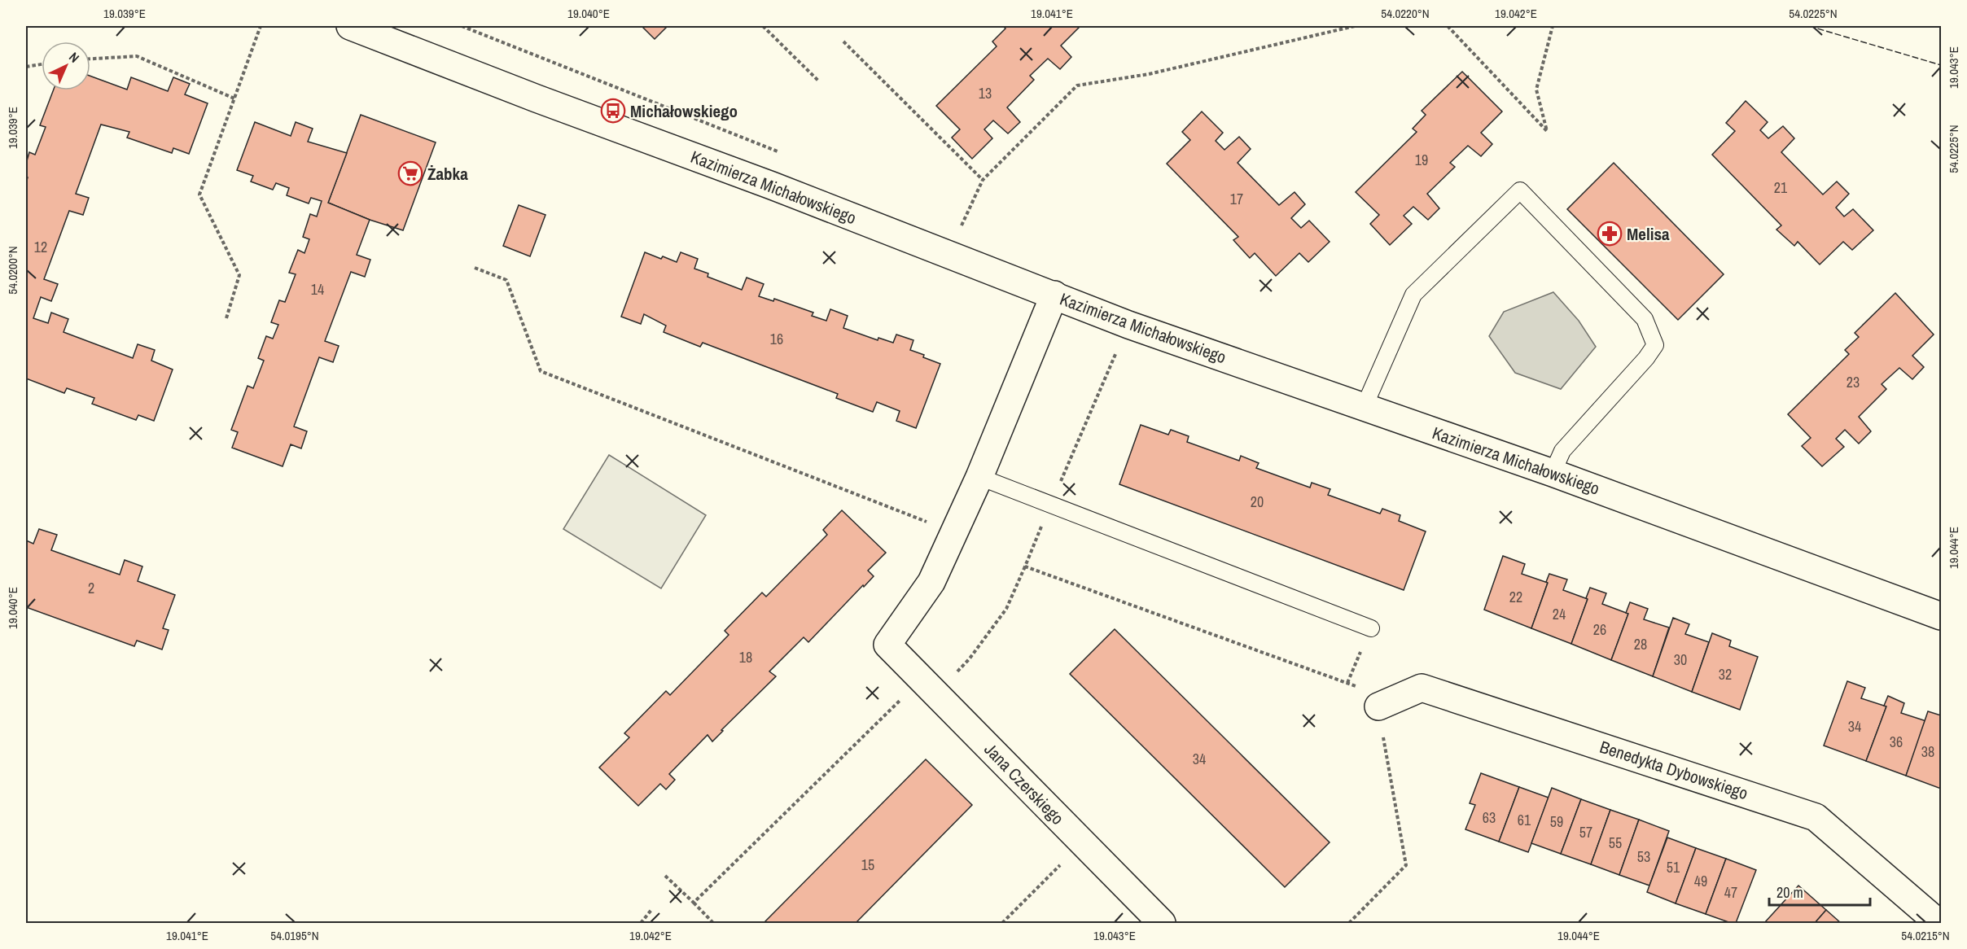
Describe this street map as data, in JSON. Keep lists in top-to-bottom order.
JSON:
{
  "streets": {
    "street": ["Kazimierza Michałowskiego", "Benedykta Dybowskiego", "Jana Czerskiego"]
  },
  "places": {
    "bus stop": ["Michałowskiego"],
    "supermarket": ["Żabka"],
    "pharmacy": ["Melisa"]
  },
  "house_numbers": [
    "13",
    "19",
    "21",
    "17",
    "12",
    "14",
    "16",
    "23",
    "20",
    "2",
    "22",
    "24",
    "26",
    "28",
    "18",
    "30",
    "32",
    "34",
    "36",
    "38",
    "34",
    "63",
    "61",
    "59",
    "57",
    "55",
    "53",
    "15",
    "51",
    "49",
    "47"
  ],
  "scale_bar": "20 m",
  "north": "top right",
  "coordinates": [
    "19.039°E",
    "19.040°E",
    "19.041°E",
    "54.0220°N",
    "19.042°E",
    "54.0225°N",
    "19.043°E",
    "54.0200°N",
    "19.044°E",
    "54.0195°N",
    "54.0215°N"
  ]
}
